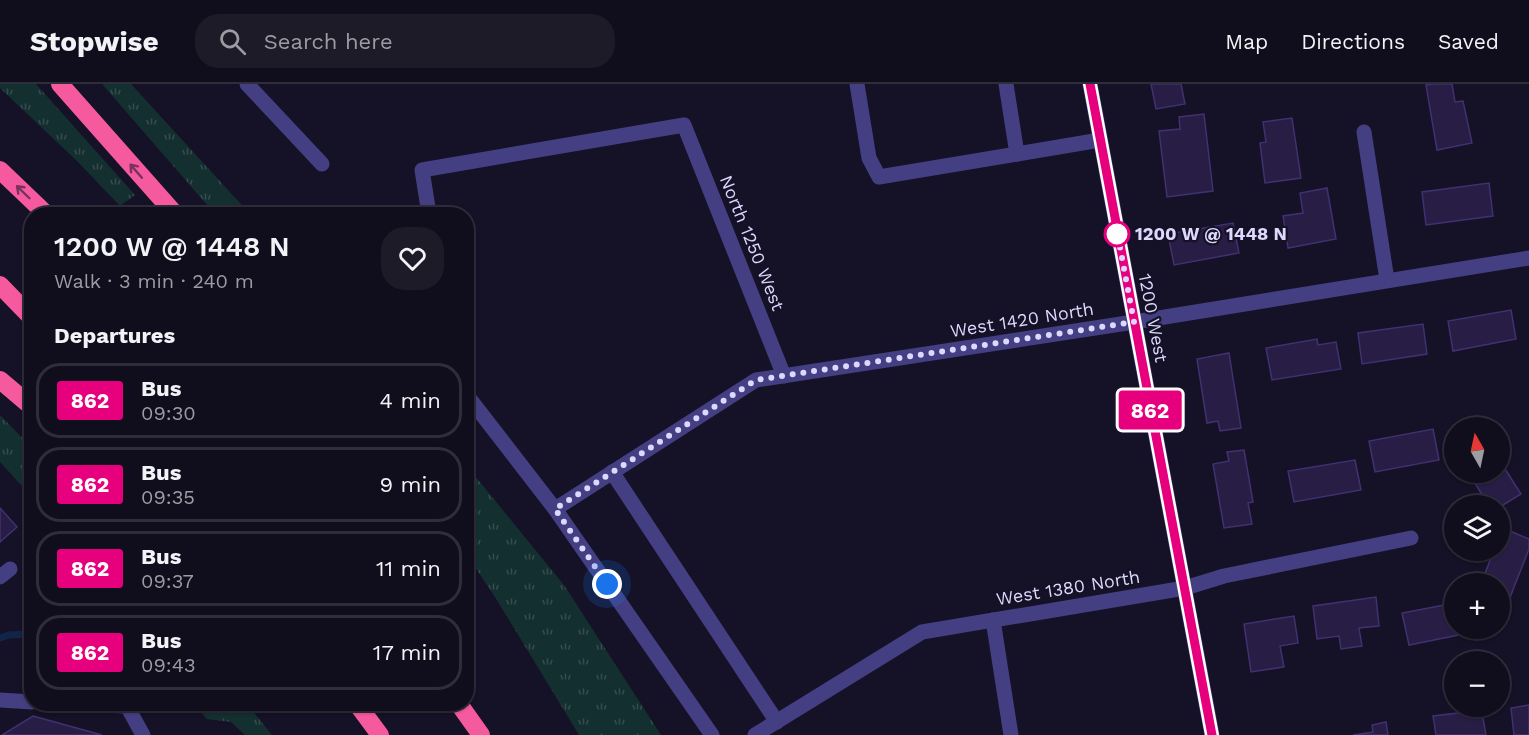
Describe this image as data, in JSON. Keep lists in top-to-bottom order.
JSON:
{
  "streets": {
    "street": [
      "North 1250 West",
      "1200 West",
      "West 1420 North",
      "West 1380 North"
    ]
  },
  "crossings": [
    ["North 1250 West", "West 1420 North"],
    ["1200 West", "West 1420 North"],
    ["1200 West", "West 1380 North"]
  ],
  "places": ["1200 W @ 1448 N"],
  "lines": ["bus line 862"],
  "north": "top",
  "page": {
    "header": "Stopwise",
    "search": "Search here",
    "nav": ["Map", "Directions", "Saved"],
    "on_map": "862",
    "heading": [
      ["1200 W @ 1448 N", "Walk · 3 min · 240 m"],
      "Departures"
    ],
    "list": [
      {
        "mark": "862",
        "name": "Bus",
        "note": "09:30",
        "value": "4 min"
      },
      {
        "mark": "862",
        "name": "Bus",
        "note": "09:35",
        "value": "9 min"
      },
      {
        "mark": "862",
        "name": "Bus",
        "note": "09:37",
        "value": "11 min"
      },
      {
        "mark": "862",
        "name": "Bus",
        "note": "09:43",
        "value": "17 min"
      }
    ],
    "map_buttons": ["+", "−"]
  }
}
